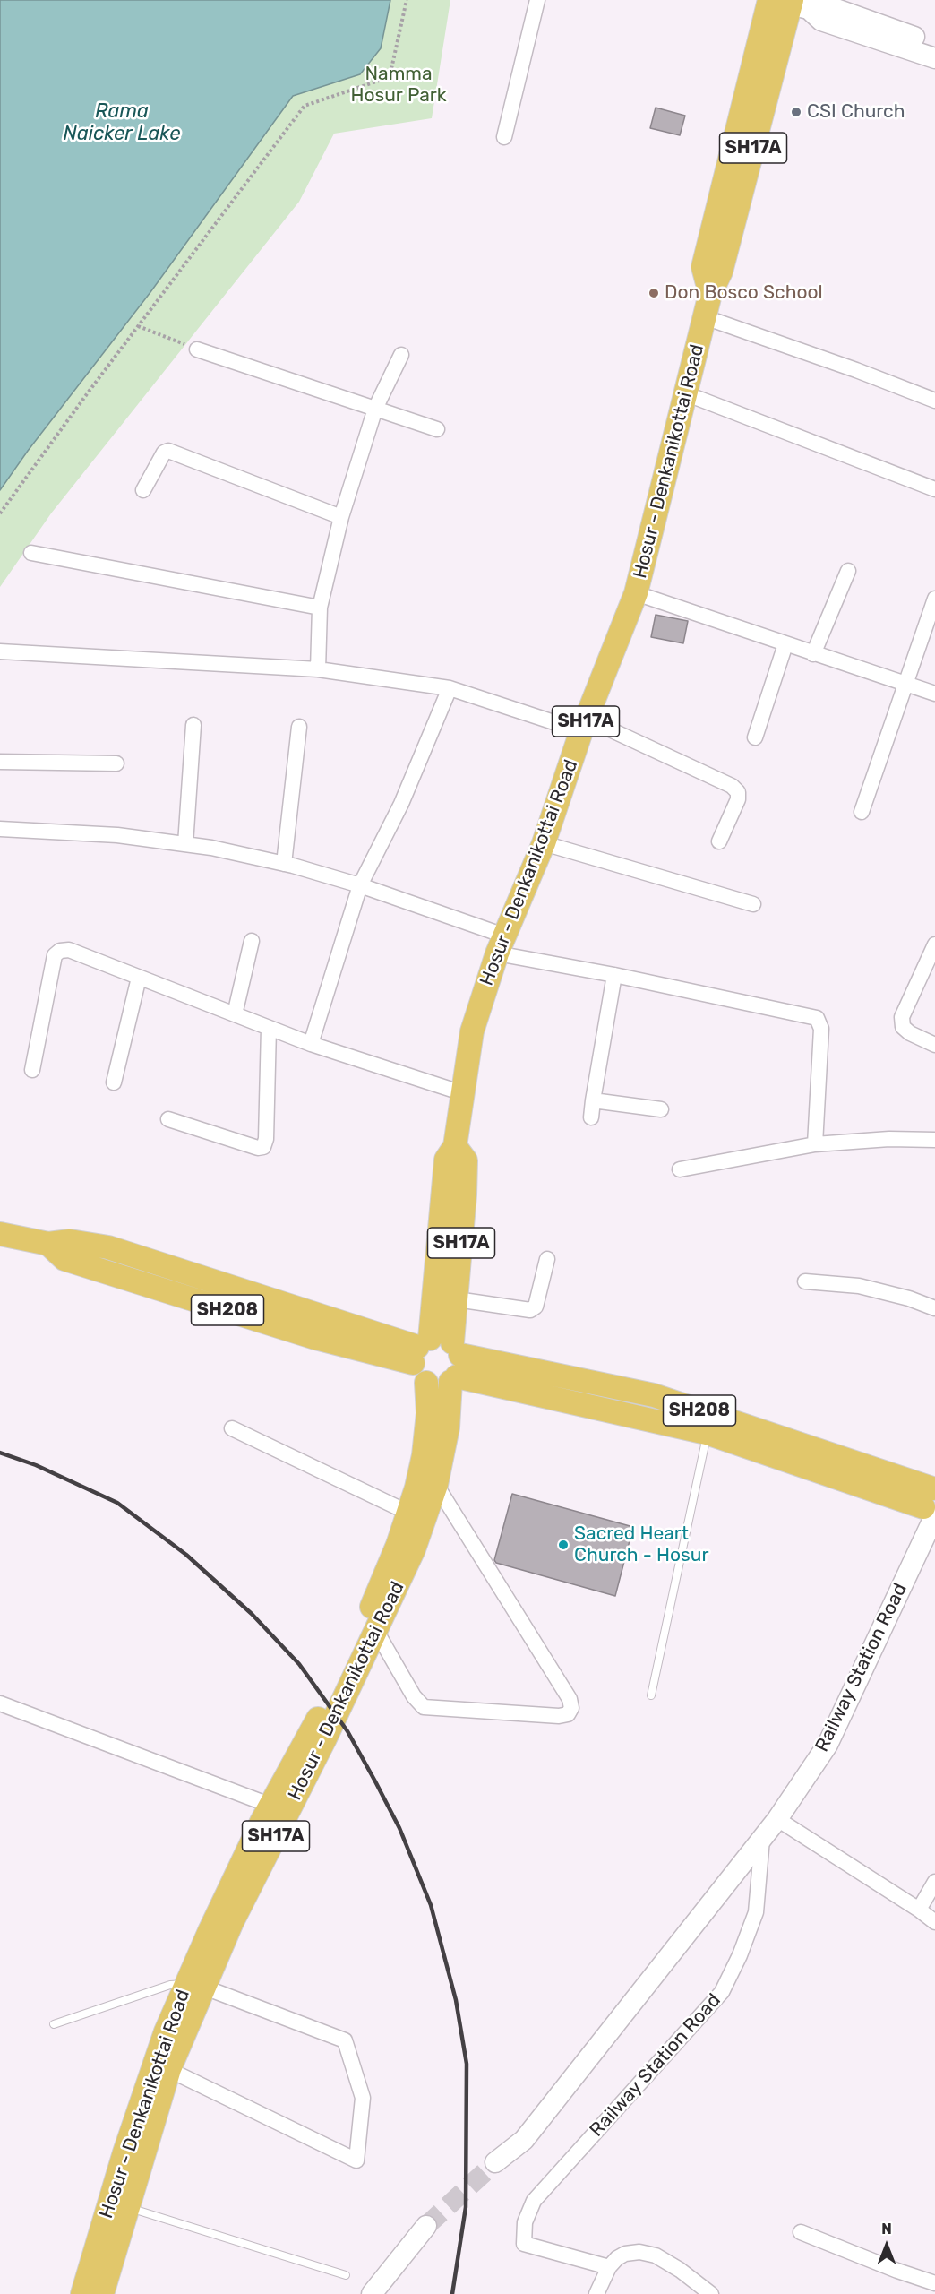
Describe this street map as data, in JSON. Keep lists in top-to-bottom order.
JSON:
{
  "streets": {
    "main road": [
      "SH17A",
      "Hosur - Denkanikottai Road",
      "SH208",
      "Railway Station Road"
    ]
  },
  "crossings": [
    ["Hosur - Denkanikottai Road", "SH208"],
    ["SH208", "Railway Station Road"]
  ],
  "water": ["Rama Naicker Lake"],
  "parks": ["Namma Hosur Park"],
  "places": ["CSI Church", "Don Bosco School", "Sacred Heart Church - Hosur"],
  "north": "top"
}
